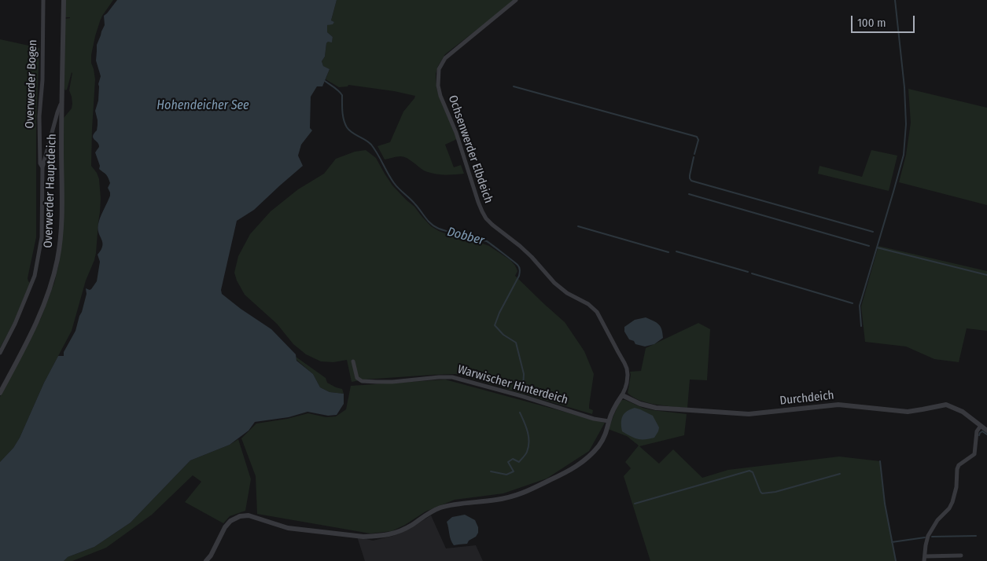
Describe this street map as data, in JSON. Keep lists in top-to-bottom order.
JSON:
{
  "streets": {
    "street": [
      "Overwerder Bogen",
      "Ochsenwerder Elbdeich",
      "Overwerder Hauptdeich",
      "Warwischer Hinterdeich",
      "Durchdeich"
    ]
  },
  "crossings": [
    ["Overwerder Bogen", "Overwerder Hauptdeich"],
    ["Ochsenwerder Elbdeich", "Durchdeich"]
  ],
  "water": ["Hohendeicher See", "Dobber"],
  "scale_bar": "100 m"
}
